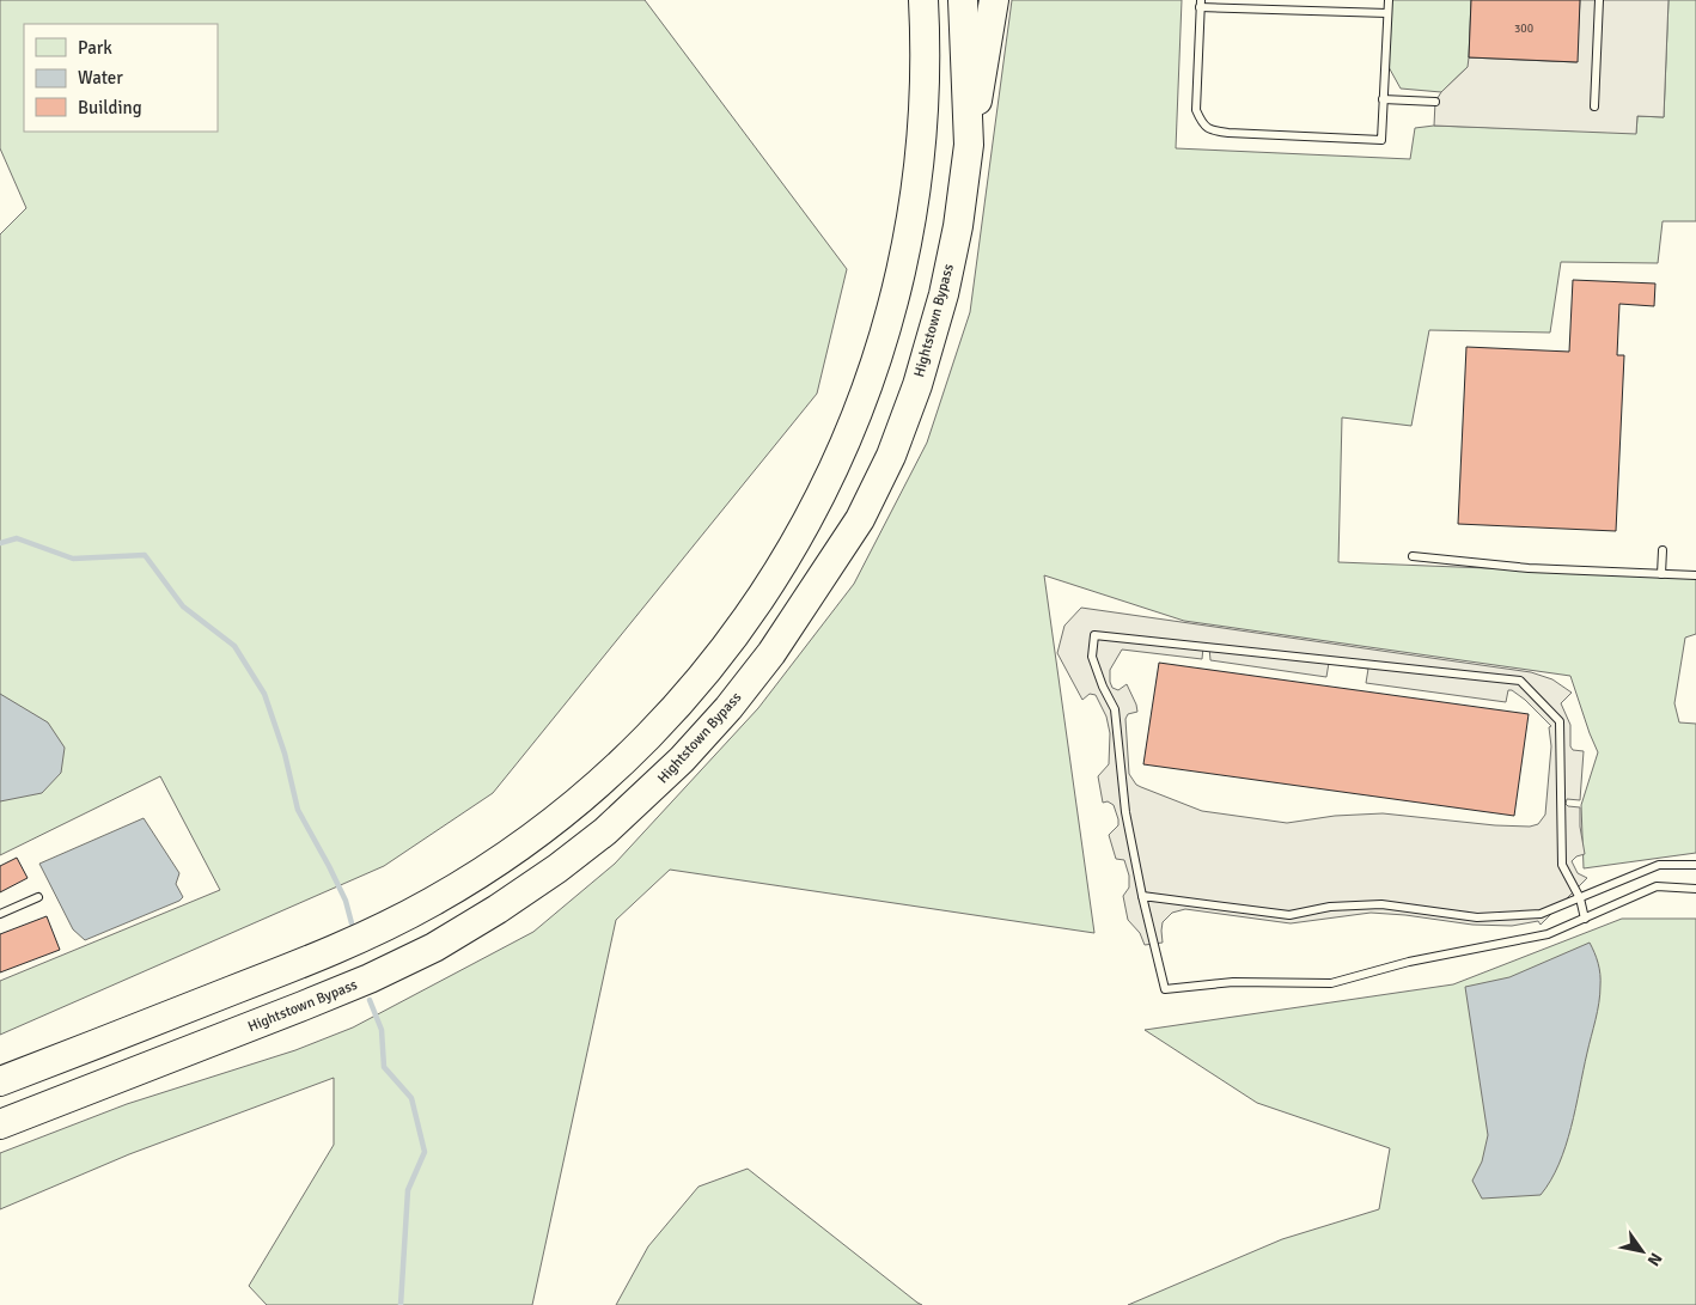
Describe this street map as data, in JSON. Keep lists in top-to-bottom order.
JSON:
{
  "streets": {
    "highway": ["Hightstown Bypass"]
  },
  "house_numbers": ["300"],
  "legend": ["Park", "Water", "Building"],
  "north": "bottom right"
}
